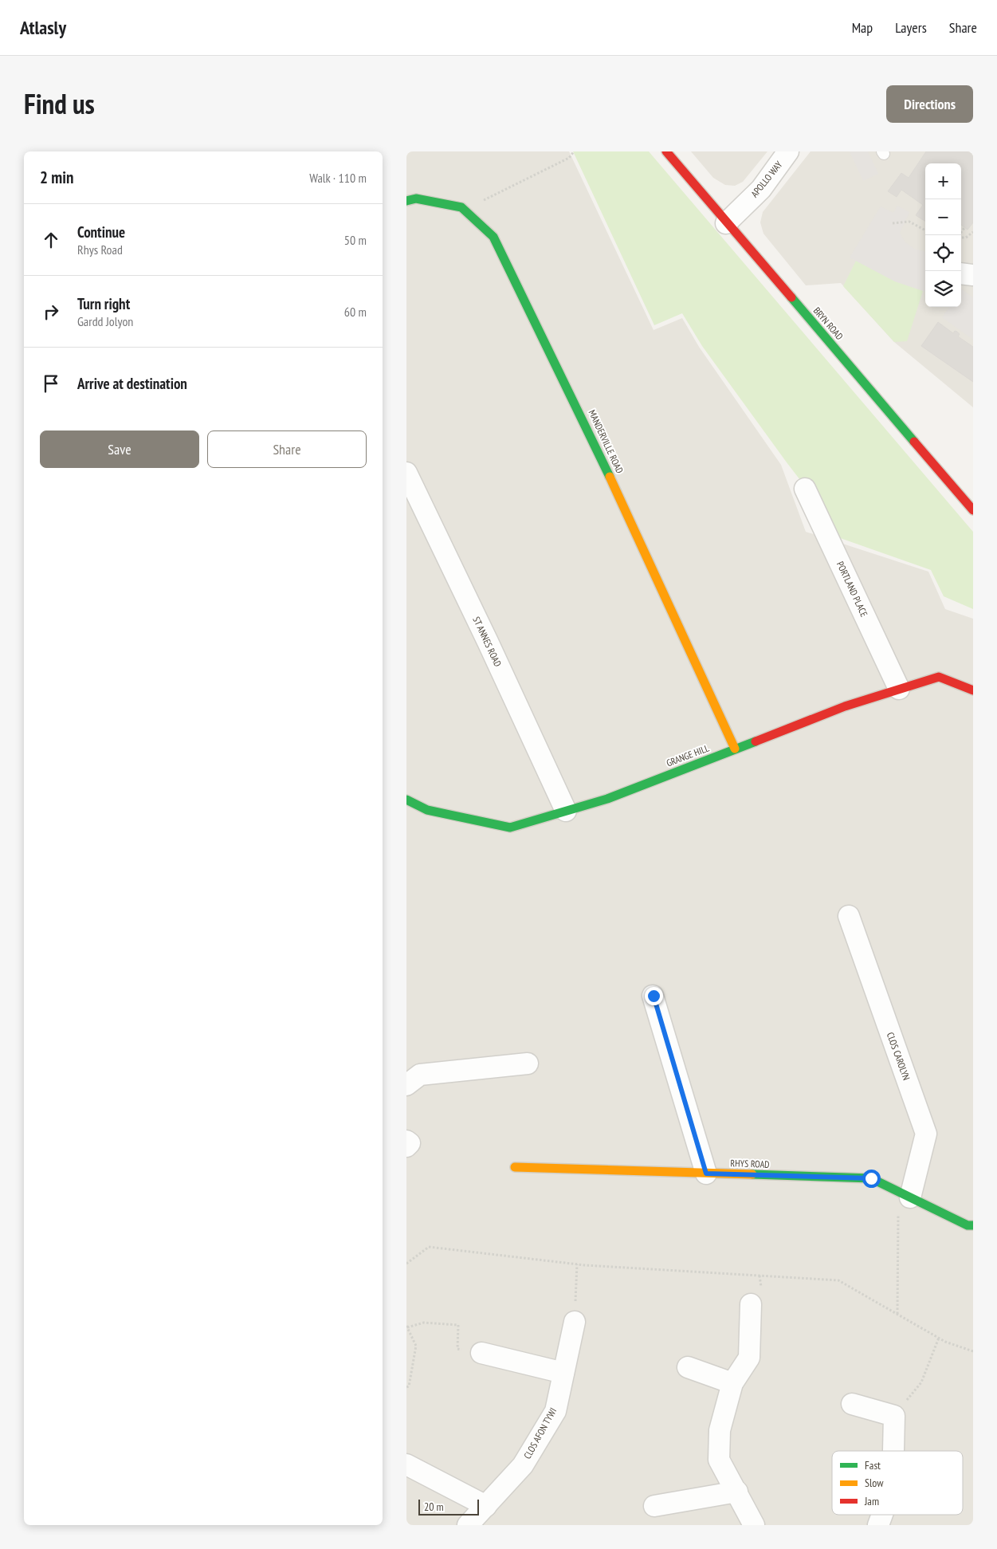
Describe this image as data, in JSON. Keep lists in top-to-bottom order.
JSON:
{
  "streets": {
    "street": [
      "APOLLO WAY",
      "BRYN ROAD",
      "MANDERVILLE ROAD",
      "PORTLAND PLACE",
      "ST ANNES ROAD",
      "GRANGE HILL",
      "CLOS CAROLYN",
      "RHYS ROAD",
      "CLOS AFON TYWI"
    ]
  },
  "crossings": [
    ["APOLLO WAY", "BRYN ROAD"],
    ["MANDERVILLE ROAD", "GRANGE HILL"],
    ["PORTLAND PLACE", "GRANGE HILL"],
    ["ST ANNES ROAD", "GRANGE HILL"],
    ["CLOS CAROLYN", "RHYS ROAD"]
  ],
  "legend": ["Fast", "Slow", "Jam"],
  "scale_bar": "20 m",
  "page": {
    "header": "Atlasly",
    "nav": ["Map", "Layers", "Share"],
    "title": "Find us",
    "buttons": [
      "Directions",
      ["Save", "Share"]
    ],
    "heading": ["2 min", "Walk · 110 m"],
    "map_buttons": ["+", "−"],
    "list": [
      ["Continue", "Rhys Road", "50 m"],
      ["Turn right", "Gardd Jolyon", "60 m"],
      "Arrive at destination"
    ],
    "scale": "20 m"
  }
}
